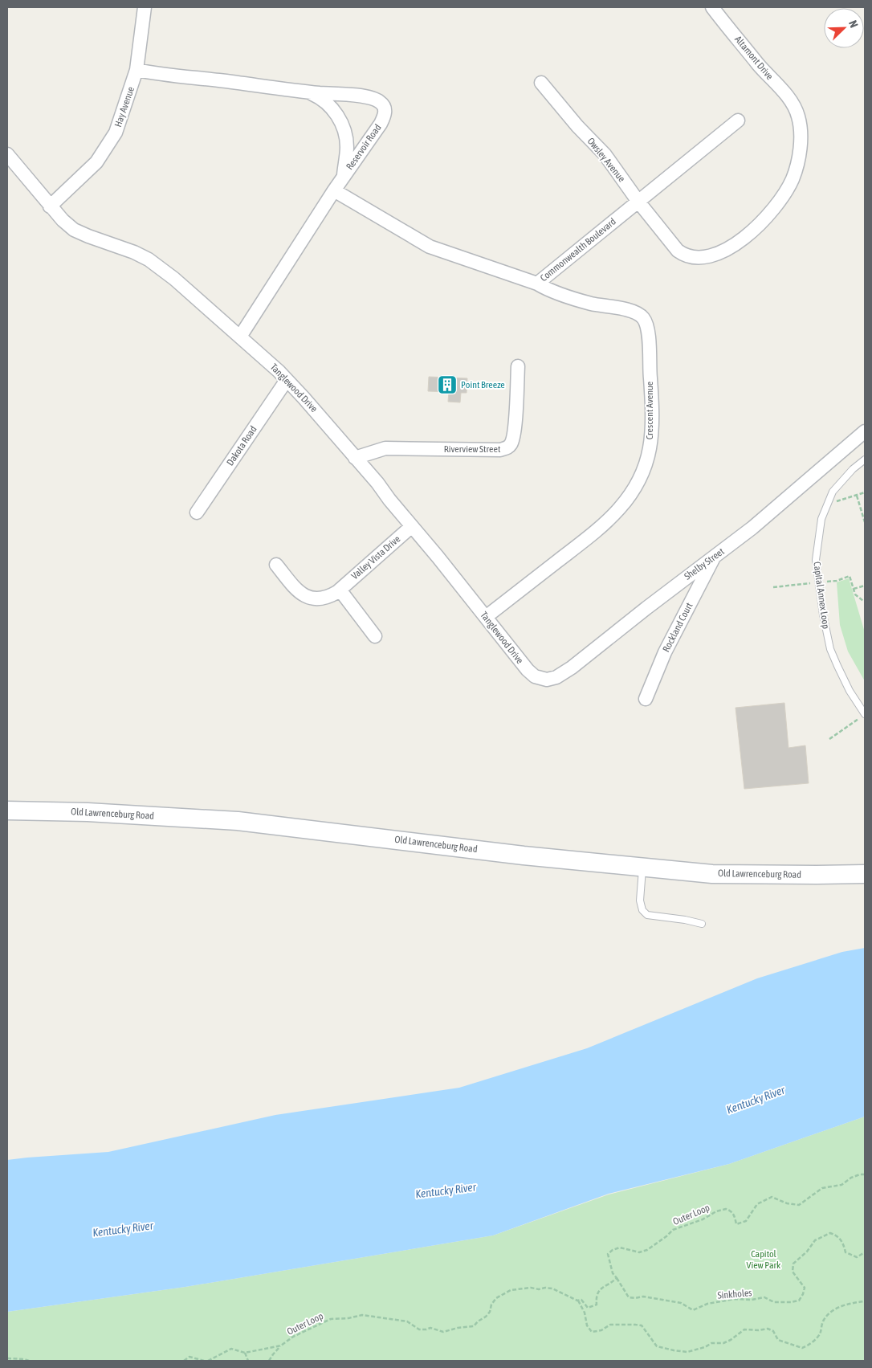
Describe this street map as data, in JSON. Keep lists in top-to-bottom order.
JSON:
{
  "streets": {
    "main road": ["Old Lawrenceburg Road"],
    "street": [
      "Altamont Drive",
      "Hay Avenue",
      "Reservoir Road",
      "Owsley Avenue",
      "Commonwealth Boulevard",
      "Tanglewood Drive",
      "Crescent Avenue",
      "Dakota Road",
      "Riverview Street",
      "Valley Vista Drive",
      "Shelby Street",
      "Rockland Court"
    ],
    "lane": ["Capital Annex Loop"],
    "path": ["Outer Loop", "Sinkholes"]
  },
  "crossings": [
    ["Altamont Drive", "Owsley Avenue"],
    ["Hay Avenue", "Reservoir Road"],
    ["Hay Avenue", "Tanglewood Drive"],
    ["Reservoir Road", "Commonwealth Boulevard"],
    ["Reservoir Road", "Tanglewood Drive"],
    ["Owsley Avenue", "Commonwealth Boulevard"],
    ["Commonwealth Boulevard", "Crescent Avenue"],
    ["Tanglewood Drive", "Crescent Avenue"],
    ["Tanglewood Drive", "Dakota Road"],
    ["Tanglewood Drive", "Riverview Street"],
    ["Tanglewood Drive", "Valley Vista Drive"],
    ["Tanglewood Drive", "Shelby Street"],
    ["Shelby Street", "Rockland Court"],
    ["Outer Loop", "Sinkholes"]
  ],
  "water": ["Kentucky River"],
  "parks": ["Capitol View Park"],
  "places": {
    "building": ["Point Breeze"]
  },
  "north": "top right"
}
